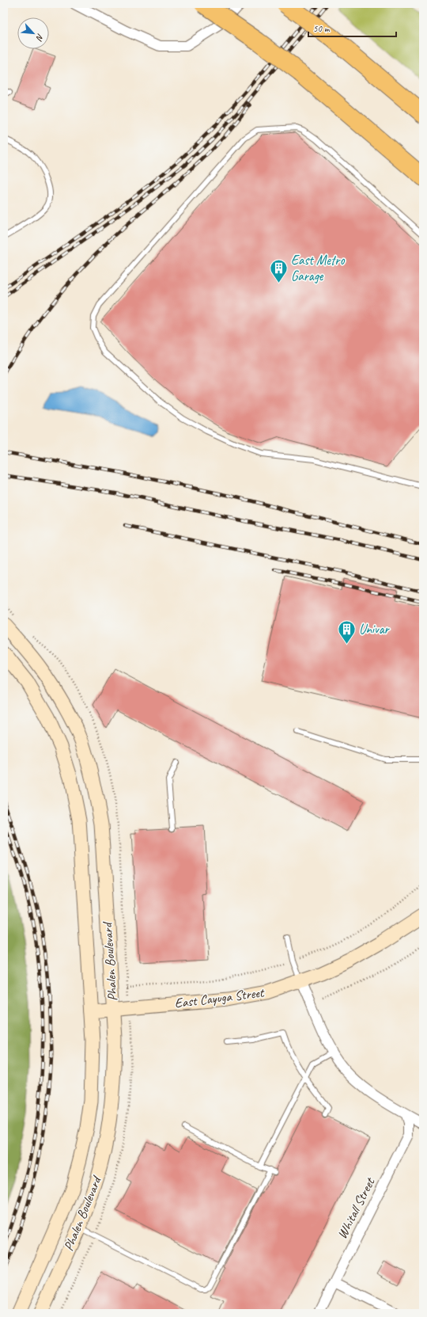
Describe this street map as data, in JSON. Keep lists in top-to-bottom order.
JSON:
{
  "streets": {
    "main road": ["Phalen Boulevard", "East Cayuga Street"],
    "street": ["Whitall Street"]
  },
  "crossings": [
    ["Phalen Boulevard", "East Cayuga Street"]
  ],
  "places": {
    "building": ["East Metro Garage", "Univar"]
  },
  "scale_bar": "50 m",
  "north": "bottom right"
}
